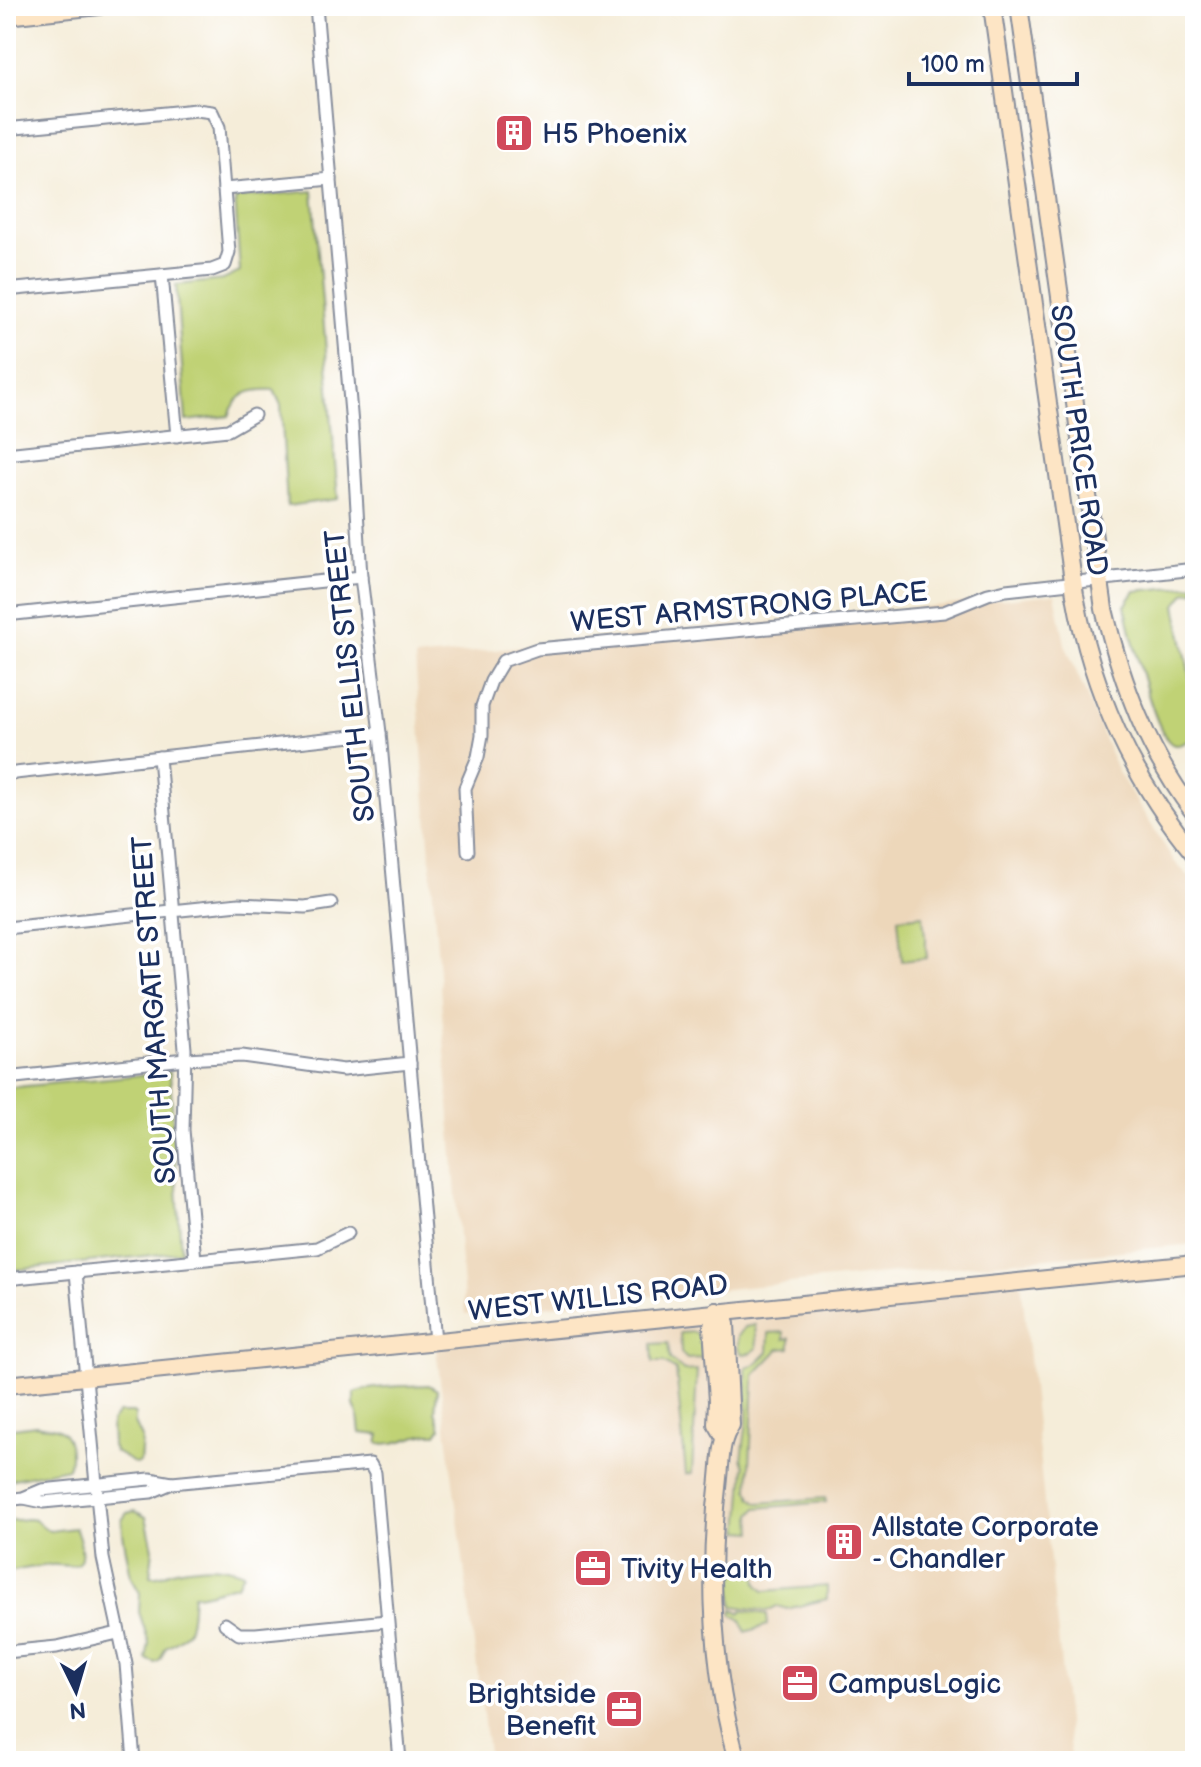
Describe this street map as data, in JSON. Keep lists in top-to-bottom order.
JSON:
{
  "streets": {
    "main road": ["SOUTH PRICE ROAD", "WEST WILLIS ROAD"],
    "street": ["WEST ARMSTRONG PLACE", "SOUTH ELLIS STREET", "SOUTH MARGATE STREET"]
  },
  "crossings": [
    ["SOUTH PRICE ROAD", "WEST ARMSTRONG PLACE"],
    ["SOUTH ELLIS STREET", "WEST WILLIS ROAD"]
  ],
  "places": {
    "building": ["H5 Phoenix", "Allstate Corporate - Chandler"],
    "office": ["Tivity Health", "CampusLogic", "Brightside Benefit"]
  },
  "scale_bar": "100 m",
  "north": "bottom"
}
